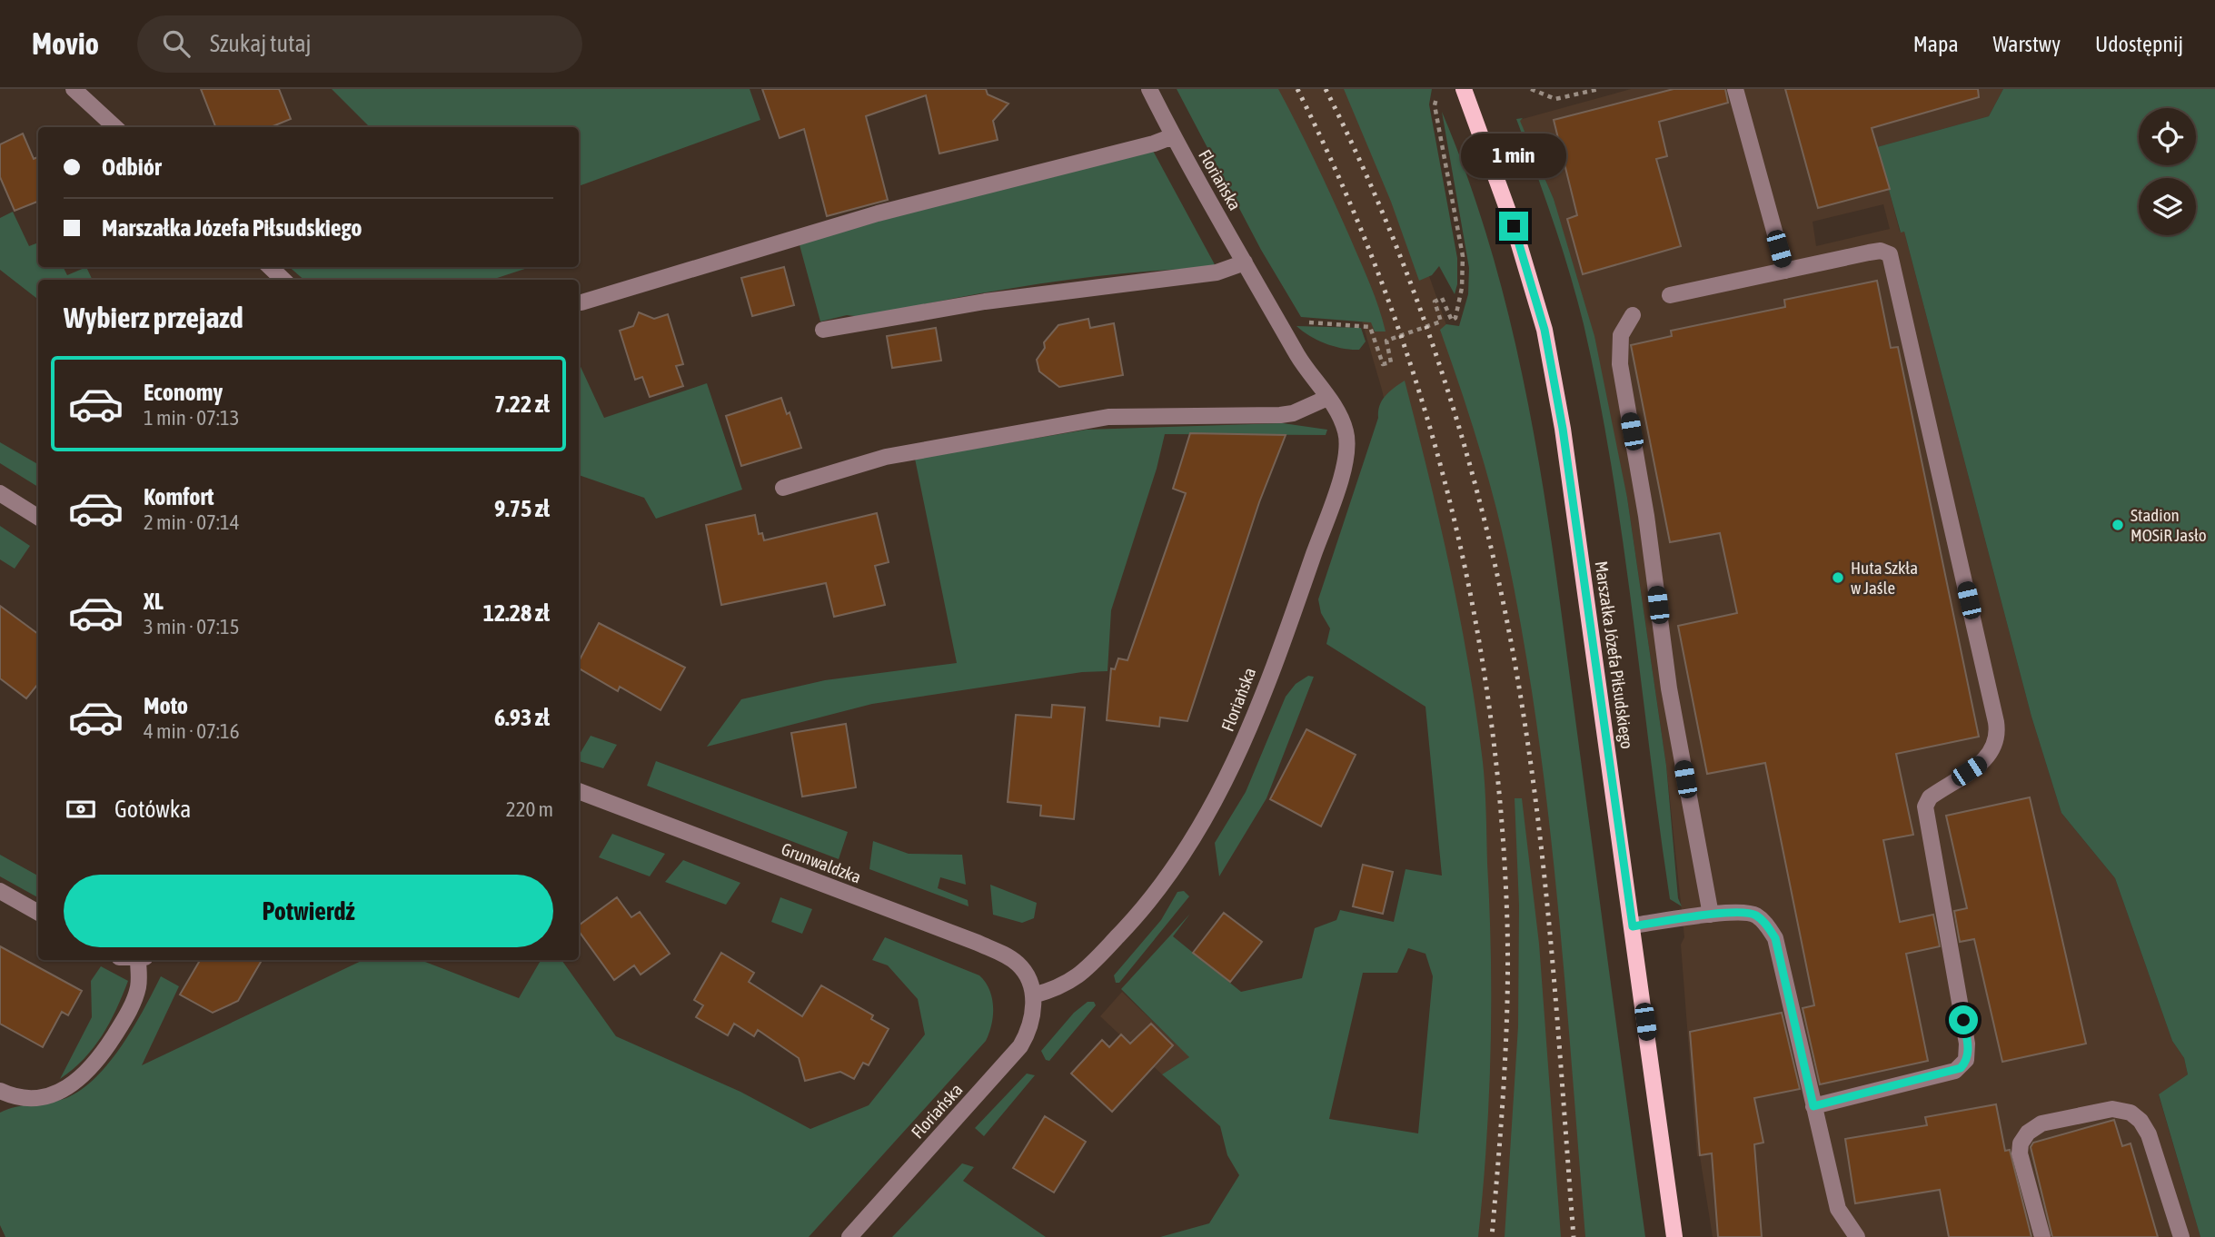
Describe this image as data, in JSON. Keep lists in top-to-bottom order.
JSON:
{
  "streets": {
    "main road": ["Marszałka Józefa Piłsudskiego"],
    "street": ["Floriańska", "Grunwaldzka"]
  },
  "crossings": [
    ["Floriańska", "Grunwaldzka"]
  ],
  "places": ["Stadion MOSiR Jasło", "Huta Szkła w Jaśle"],
  "page": {
    "header": "Movio",
    "search": "Szukaj tutaj",
    "nav": ["Mapa", "Warstwy", "Udostępnij"],
    "banner": ["Odbiór", "Marszałka Józefa Piłsudskiego"],
    "bubble": "1 min",
    "heading": "Wybierz przejazd",
    "list": [
      {
        "name": "Economy",
        "note": "1 min · 07:13",
        "value": "7.22 zł"
      },
      {
        "name": "Komfort",
        "note": "2 min · 07:14",
        "value": "9.75 zł"
      },
      {
        "name": "XL",
        "note": "3 min · 07:15",
        "value": "12.28 zł"
      },
      {
        "name": "Moto",
        "note": "4 min · 07:16",
        "value": "6.93 zł"
      }
    ],
    "pay": ["Gotówka", "220 m"],
    "buttons": "Potwierdź"
  }
}
